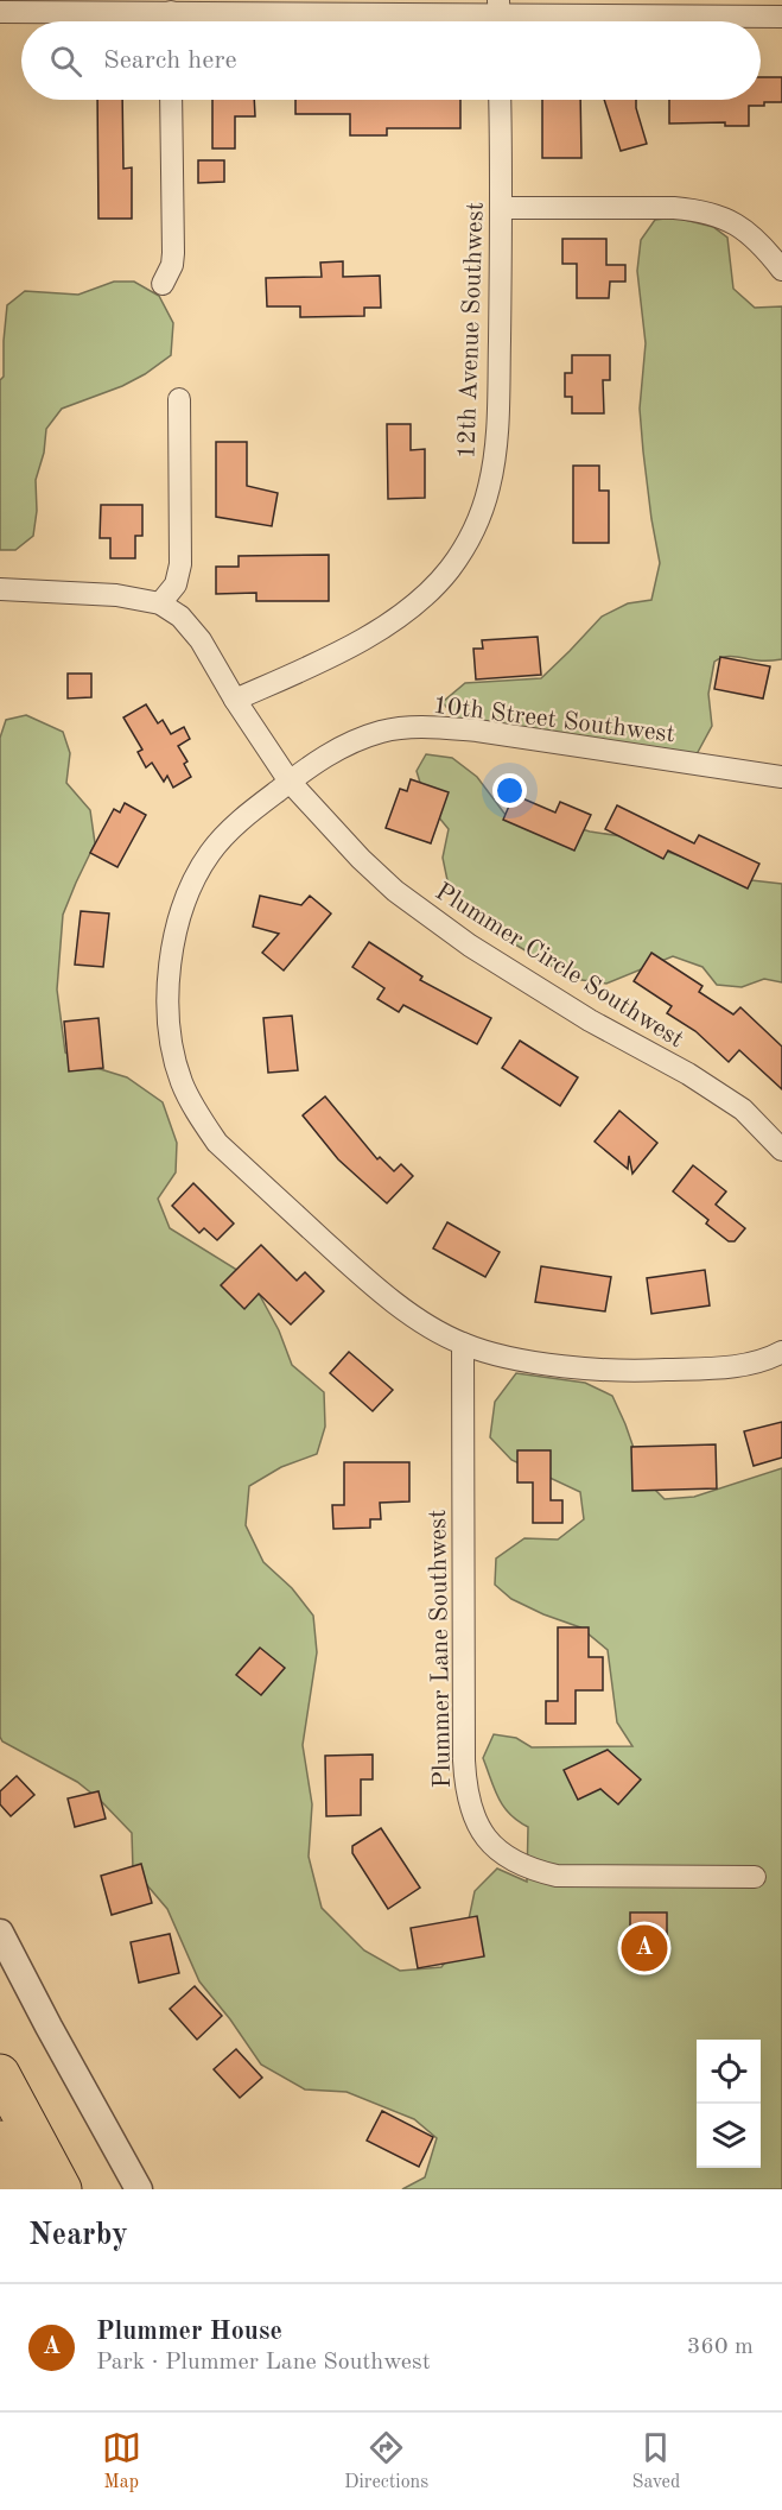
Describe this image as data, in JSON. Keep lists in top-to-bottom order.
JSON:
{
  "streets": {
    "street": [
      "12th Avenue Southwest",
      "10th Street Southwest",
      "Plummer Circle Southwest",
      "Plummer Lane Southwest"
    ]
  },
  "crossings": [
    ["12th Avenue Southwest", "Plummer Circle Southwest"],
    ["10th Street Southwest", "Plummer Circle Southwest"]
  ],
  "page": {
    "search": "Search here",
    "pins": "A",
    "heading": "Nearby",
    "list": [
      {
        "mark": "A",
        "name": "Plummer House",
        "note": "Park · Plummer Lane Southwest",
        "value": "360 m"
      }
    ],
    "nav": ["Map", "Directions", "Saved"]
  }
}
